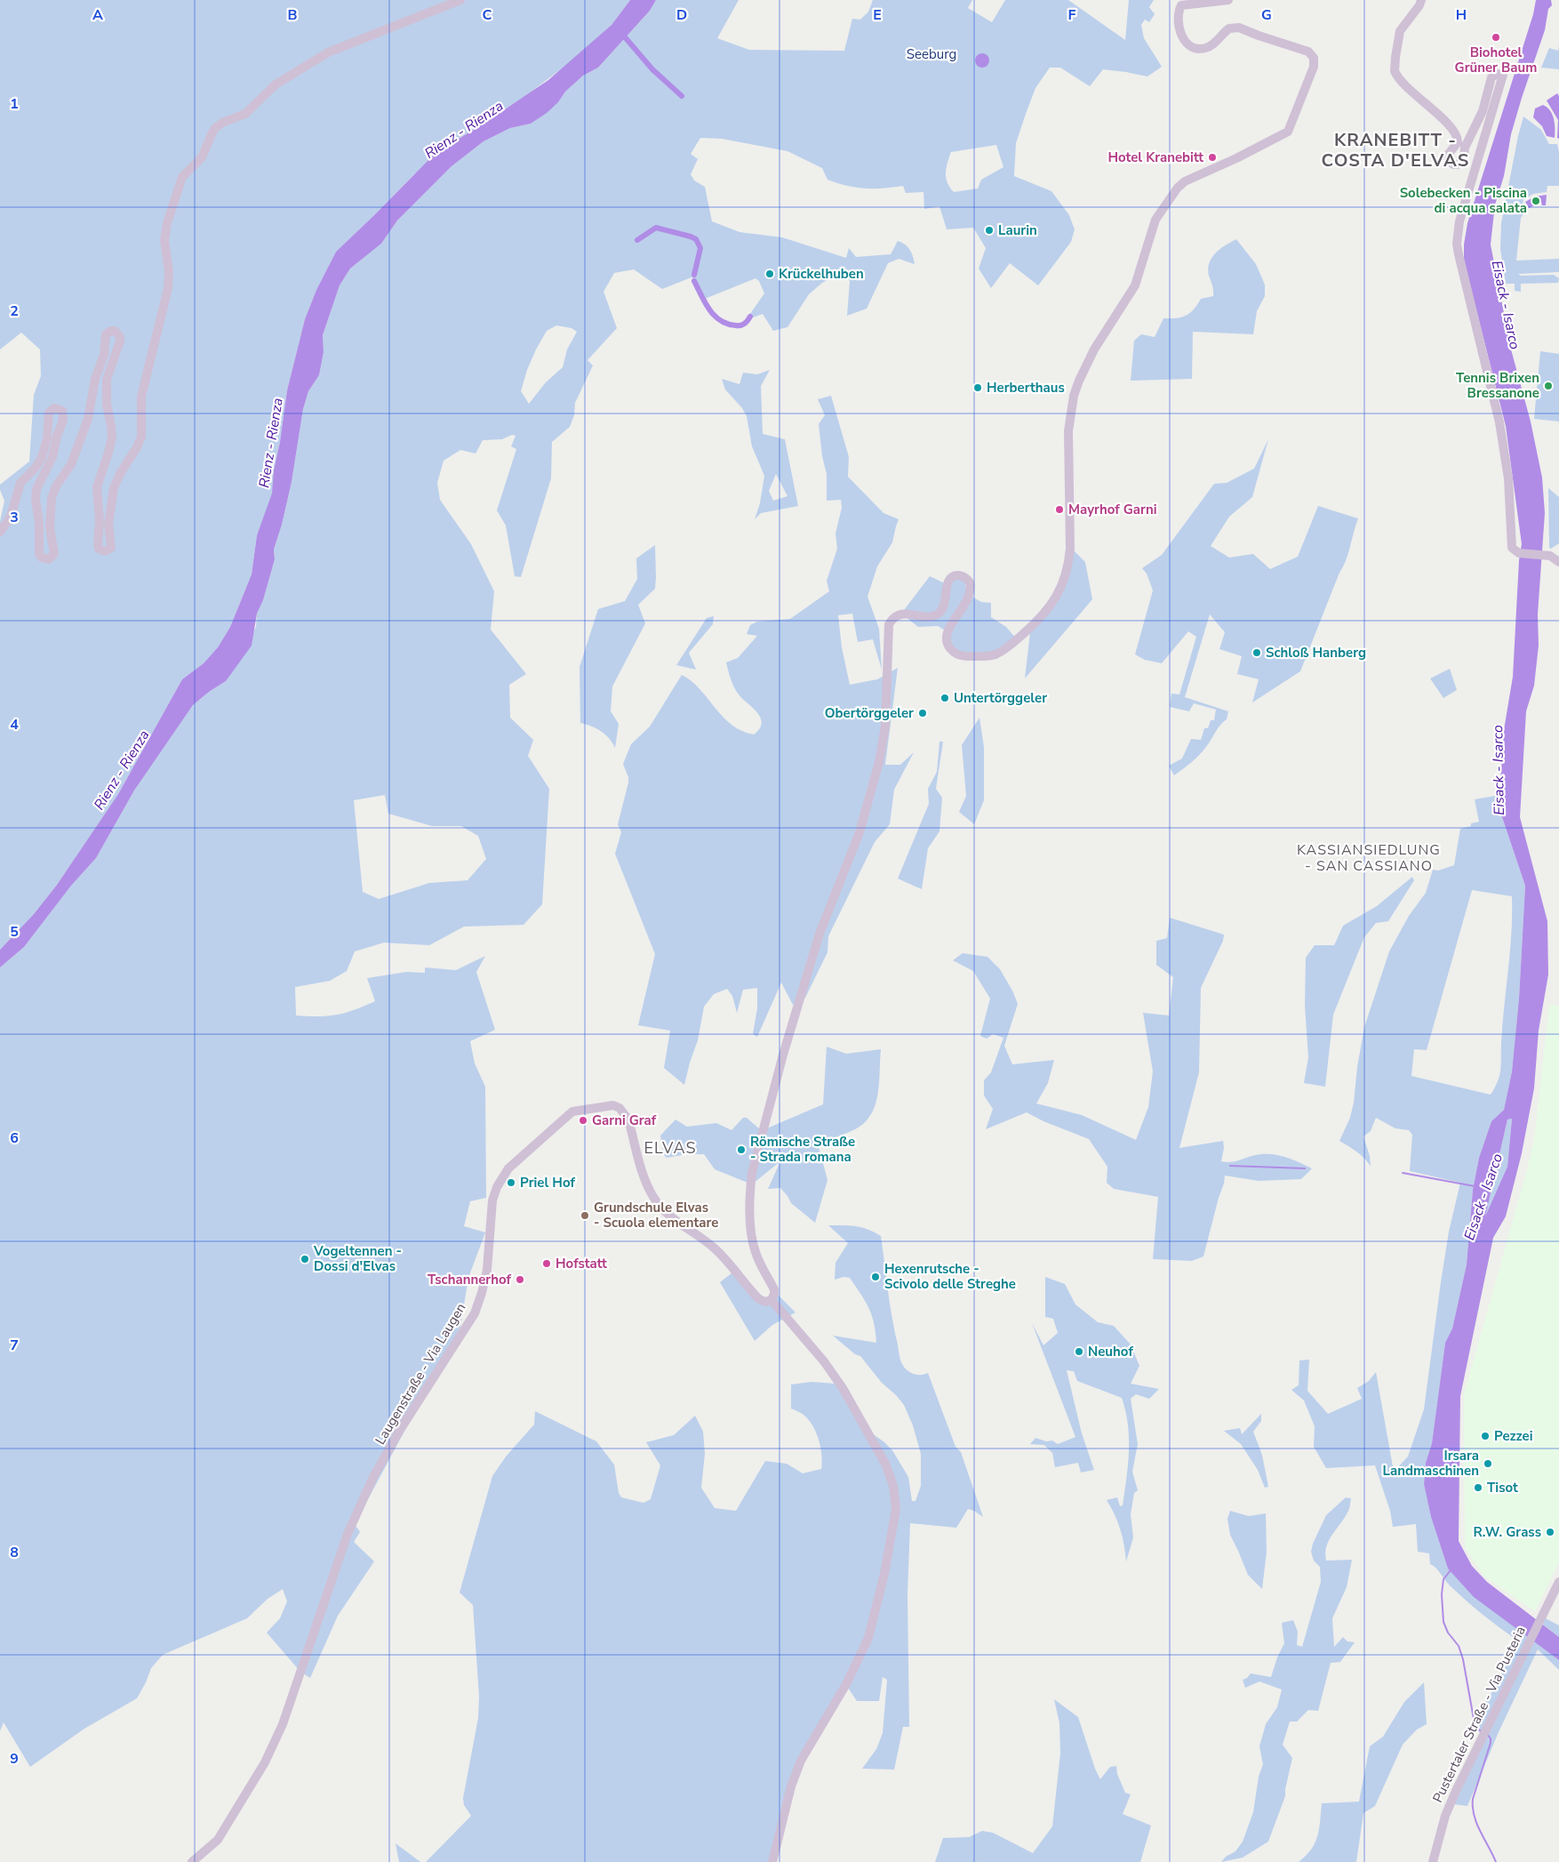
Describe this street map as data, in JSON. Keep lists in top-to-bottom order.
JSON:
{
  "streets": {
    "street": ["Laugenstraße - Via Laugen", "Pustertaler Straße - Via Pusteria"]
  },
  "districts": ["KRANEBITT - COSTA D'ELVAS", "KASSIANSIEDLUNG - SAN CASSIANO", "ELVAS"],
  "water": ["Rienz - Rienza", "Eisack - Isarco"],
  "parks": ["Seeburg"],
  "places": [
    "Biohotel Grüner Baum",
    "Hotel Kranebitt",
    "Solebecken - Piscina di acqua salata",
    "Laurin",
    "Krückelhuben",
    "Tennis Brixen Bressanone",
    "Herberthaus",
    "Mayrhof Garni",
    "Schloß Hanberg",
    "Untertörggeler",
    "Obertörggeler",
    "Garni Graf",
    "Römische Straße - Strada romana",
    "Priel Hof",
    "Grundschule Elvas - Scuola elementare",
    "Vogeltennen - Dossi d'Elvas",
    "Hofstatt",
    "Hexenrutsche - Scivolo delle Streghe",
    "Tschannerhof",
    "Neuhof",
    "Pezzei",
    "Irsara Landmaschinen",
    "Tisot",
    "R.W. Grass"
  ],
  "grid": {
    "columns": [
      "A",
      "B",
      "C",
      "D",
      "E",
      "F",
      "G",
      "H"
    ],
    "rows": [
      "1",
      "2",
      "3",
      "4",
      "5",
      "6",
      "7",
      "8",
      "9"
    ]
  }
}
